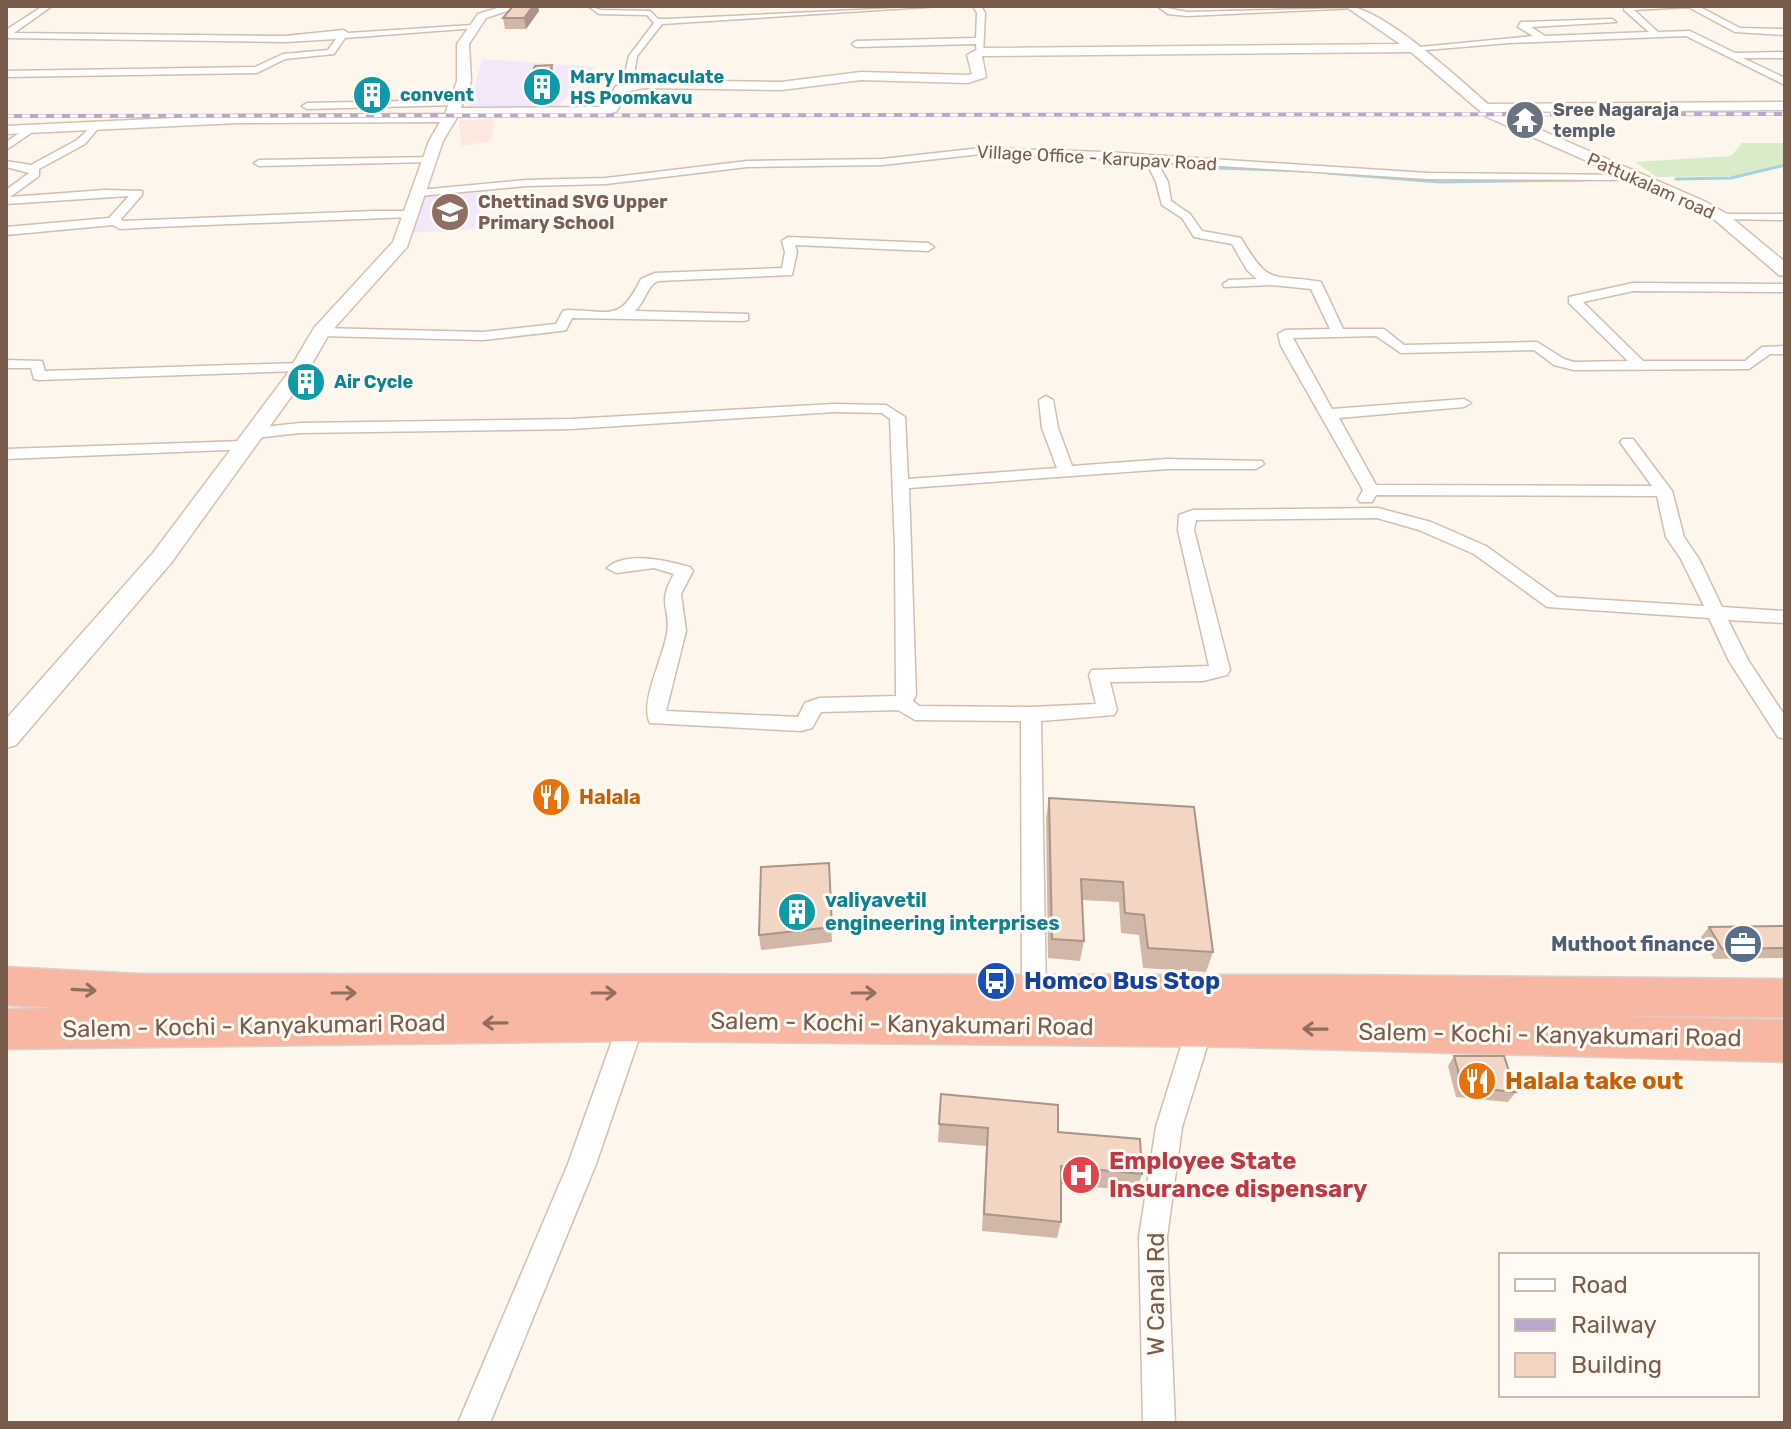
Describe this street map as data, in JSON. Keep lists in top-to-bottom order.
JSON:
{
  "streets": {
    "highway": ["Salem - Kochi - Kanyakumari Road"],
    "street": ["Village Office - Karupav Road", "Pattukalam road", "W Canal Rd"]
  },
  "crossings": [
    ["Village Office - Karupav Road", "Pattukalam road"],
    ["Salem - Kochi - Kanyakumari Road", "W Canal Rd"]
  ],
  "places": {
    "building": [
      "Mary Immaculate HS Poomkavu",
      "convent",
      "Air Cycle",
      "valiyavetil engineering interprises"
    ],
    "temple": ["Sree Nagaraja temple"],
    "school or university": ["Chettinad SVG Upper Primary School"],
    "restaurant": ["Halala", "Halala take out"],
    "office": ["Muthoot finance"],
    "bus stop": ["Homco Bus Stop"],
    "hospital": ["Employee State Insurance dispensary"]
  },
  "legend": ["Road", "Railway", "Building"]
}
